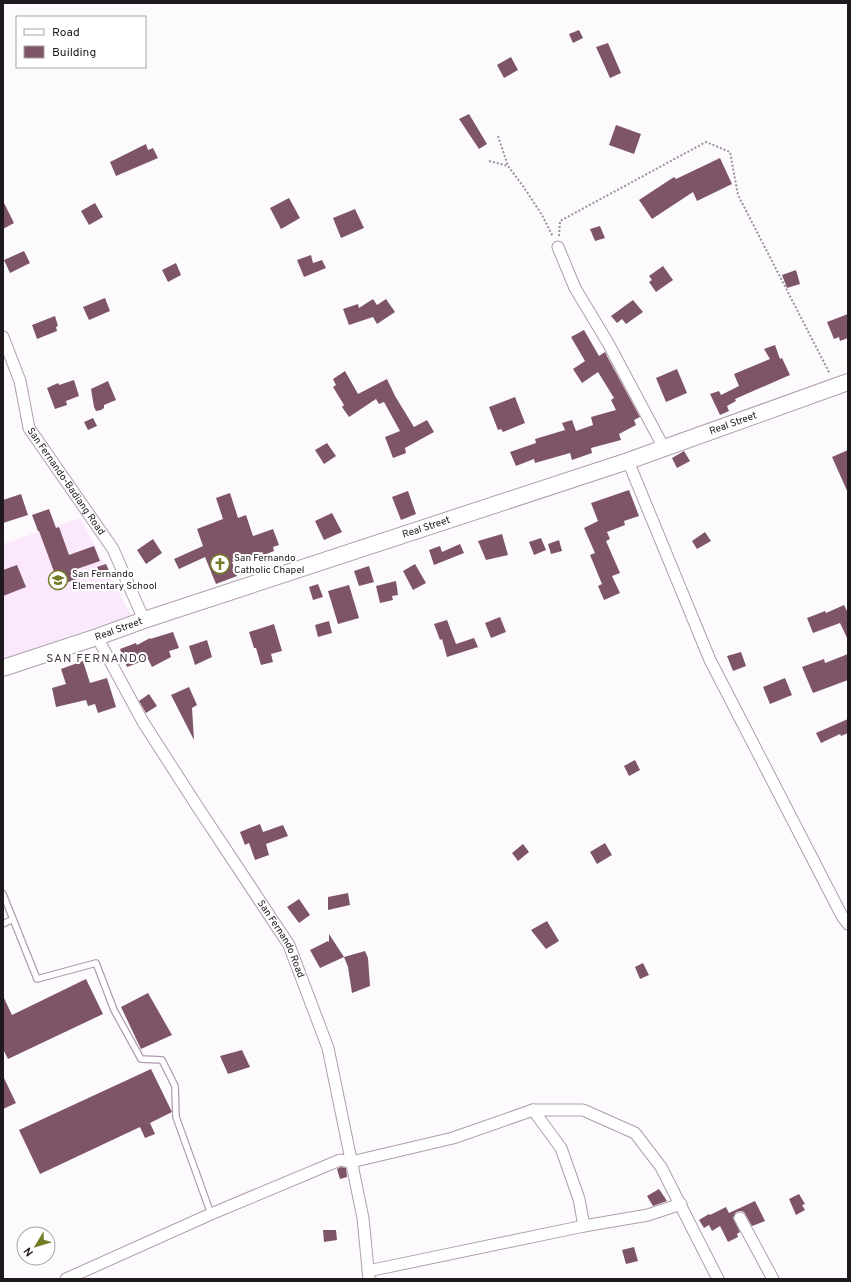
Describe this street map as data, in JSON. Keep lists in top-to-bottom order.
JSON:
{
  "streets": {
    "main road": ["Real Street"],
    "street": ["San Fernando-Badiang Road", "San Fernando Road"]
  },
  "crossings": [
    ["Real Street", "San Fernando-Badiang Road"],
    ["Real Street", "San Fernando Road"]
  ],
  "districts": ["SAN FERNANDO"],
  "places": {
    "church": ["San Fernando Catholic Chapel"],
    "school or university": ["San Fernando Elementary School"]
  },
  "legend": ["Road", "Building"],
  "north": "bottom left"
}
